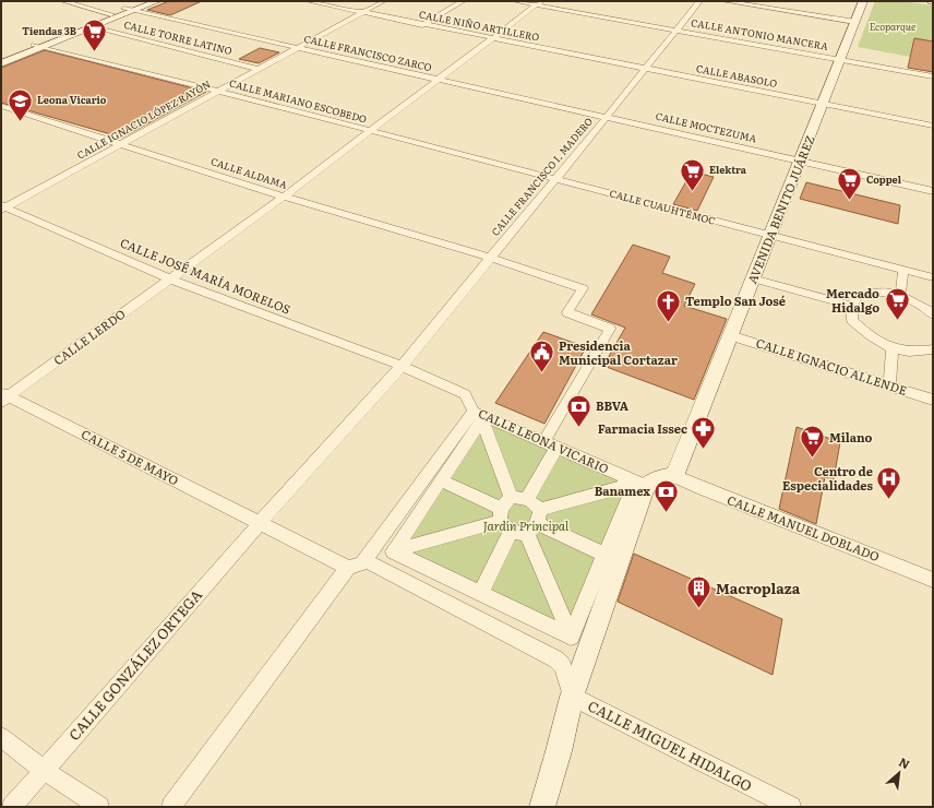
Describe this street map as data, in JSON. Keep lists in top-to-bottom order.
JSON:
{
  "streets": {
    "street": [
      "CALLE NIÑO ARTILLERO",
      "CALLE ANTONIO MANCERA",
      "CALLE TORRE LATINO",
      "CALLE FRANCISCO ZARCO",
      "CALLE ABASOLO",
      "CALLE MARIANO ESCOBEDO",
      "CALLE IGNACIO LÓPEZ RAYÓN",
      "CALLE MOCTEZUMA",
      "CALLE ALDAMA",
      "CALLE FRANCISCO I. MADERO",
      "CALLE CUAUHTÉMOC",
      "AVENIDA BENITO JUÁREZ",
      "CALLE JOSÉ MARÍA MORELOS",
      "CALLE LERDO",
      "CALLE IGNACIO ALLENDE",
      "CALLE LEONA VICARIO",
      "CALLE 5 DE MAYO",
      "CALLE MANUEL DOBLADO",
      "CALLE GONZÁLEZ ORTEGA",
      "CALLE MIGUEL HIDALGO"
    ]
  },
  "crossings": [
    ["CALLE NIÑO ARTILLERO", "CALLE ABASOLO"],
    ["CALLE NIÑO ARTILLERO", "CALLE IGNACIO LÓPEZ RAYÓN"],
    ["CALLE NIÑO ARTILLERO", "CALLE FRANCISCO I. MADERO"],
    ["CALLE NIÑO ARTILLERO", "CALLE LERDO"],
    ["CALLE ANTONIO MANCERA", "CALLE FRANCISCO I. MADERO"],
    ["CALLE ANTONIO MANCERA", "AVENIDA BENITO JUÁREZ"],
    ["CALLE ANTONIO MANCERA", "CALLE LERDO"],
    ["CALLE TORRE LATINO", "CALLE IGNACIO LÓPEZ RAYÓN"],
    ["CALLE FRANCISCO ZARCO", "CALLE IGNACIO LÓPEZ RAYÓN"],
    ["CALLE FRANCISCO ZARCO", "CALLE MOCTEZUMA"],
    ["CALLE FRANCISCO ZARCO", "CALLE FRANCISCO I. MADERO"],
    ["CALLE FRANCISCO ZARCO", "CALLE LERDO"],
    ["CALLE ABASOLO", "CALLE FRANCISCO I. MADERO"],
    ["CALLE ABASOLO", "AVENIDA BENITO JUÁREZ"],
    ["CALLE MARIANO ESCOBEDO", "CALLE IGNACIO LÓPEZ RAYÓN"],
    ["CALLE MARIANO ESCOBEDO", "CALLE FRANCISCO I. MADERO"],
    ["CALLE MARIANO ESCOBEDO", "CALLE CUAUHTÉMOC"],
    ["CALLE MARIANO ESCOBEDO", "CALLE LERDO"],
    ["CALLE IGNACIO LÓPEZ RAYÓN", "CALLE ALDAMA"],
    ["CALLE IGNACIO LÓPEZ RAYÓN", "CALLE JOSÉ MARÍA MORELOS"],
    ["CALLE MOCTEZUMA", "CALLE FRANCISCO I. MADERO"],
    ["CALLE MOCTEZUMA", "AVENIDA BENITO JUÁREZ"],
    ["CALLE ALDAMA", "CALLE FRANCISCO I. MADERO"],
    ["CALLE ALDAMA", "CALLE LERDO"],
    ["CALLE FRANCISCO I. MADERO", "CALLE CUAUHTÉMOC"],
    ["CALLE FRANCISCO I. MADERO", "CALLE JOSÉ MARÍA MORELOS"],
    ["CALLE FRANCISCO I. MADERO", "CALLE LEONA VICARIO"],
    ["CALLE FRANCISCO I. MADERO", "CALLE GONZÁLEZ ORTEGA"],
    ["CALLE CUAUHTÉMOC", "AVENIDA BENITO JUÁREZ"],
    ["AVENIDA BENITO JUÁREZ", "CALLE IGNACIO ALLENDE"],
    ["AVENIDA BENITO JUÁREZ", "CALLE MANUEL DOBLADO"],
    ["CALLE JOSÉ MARÍA MORELOS", "CALLE LERDO"],
    ["CALLE JOSÉ MARÍA MORELOS", "CALLE LEONA VICARIO"],
    ["CALLE JOSÉ MARÍA MORELOS", "CALLE GONZÁLEZ ORTEGA"],
    ["CALLE LERDO", "CALLE 5 DE MAYO"],
    ["CALLE LEONA VICARIO", "CALLE GONZÁLEZ ORTEGA"],
    ["CALLE 5 DE MAYO", "CALLE GONZÁLEZ ORTEGA"]
  ],
  "parks": ["Ecoparque", "Jardín Principal"],
  "places": {
    "supermarket": [
      "Tiendas 3B",
      "Elektra",
      "Coppel",
      "Mercado Hidalgo",
      "Milano"
    ],
    "school or university": ["Leona Vicario"],
    "church": ["Templo San José"],
    "public building": ["Presidencia Municipal Cortazar"],
    "bank": ["BBVA", "Banamex"],
    "pharmacy": ["Farmacia Issec"],
    "hospital": ["Centro de Especialidades"],
    "building": ["Macroplaza"]
  },
  "north": "top right"
}
